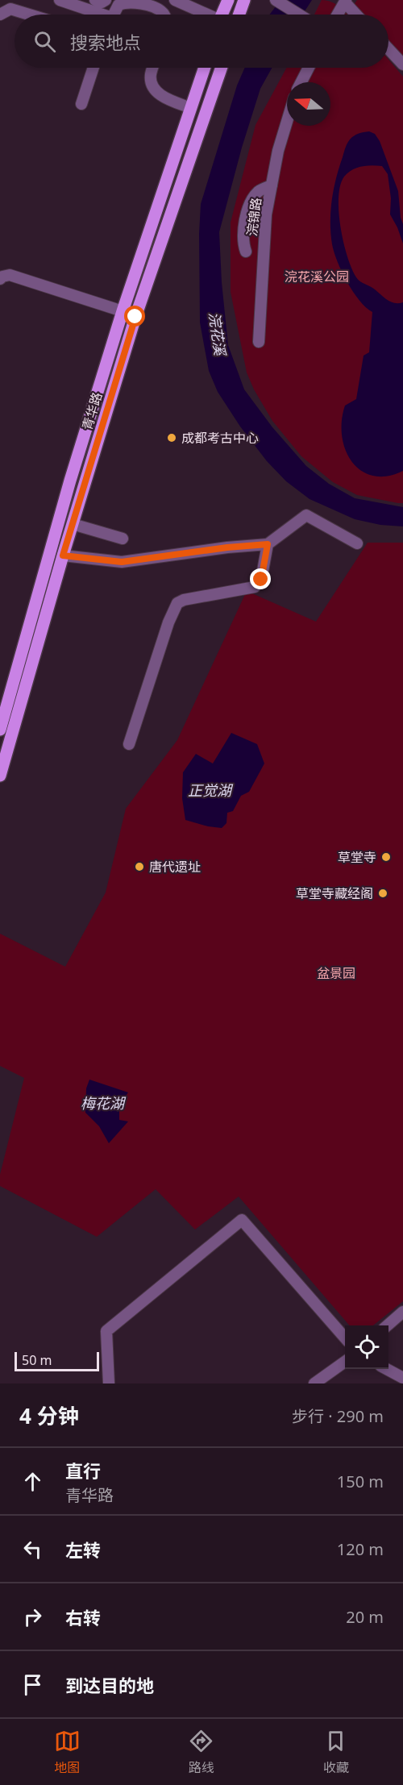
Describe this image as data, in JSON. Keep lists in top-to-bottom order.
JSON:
{
  "streets": {
    "main road": ["青华路"],
    "street": ["浣锦路"]
  },
  "water": ["浣花溪", "正觉湖", "梅花湖"],
  "parks": ["浣花溪公园", "盆景园"],
  "places": [
    "成都考古中心",
    "草堂寺",
    "唐代遗址",
    "草堂寺藏经阁"
  ],
  "scale_bar": "50 m",
  "north": "left",
  "page": {
    "search": "搜索地点",
    "scale": "50 m",
    "heading": ["4 分钟", "步行 · 290 m"],
    "list": [
      ["直行", "青华路", "150 m"],
      ["左转", "120 m"],
      ["右转", "20 m"],
      "到达目的地"
    ],
    "nav": ["地图", "路线", "收藏"]
  }
}
